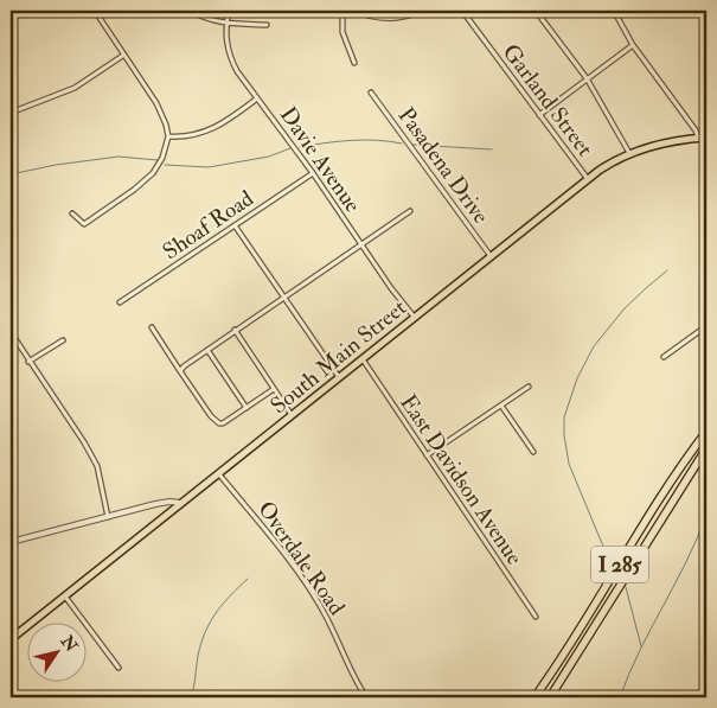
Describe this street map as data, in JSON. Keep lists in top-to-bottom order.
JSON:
{
  "streets": {
    "highway": ["I 285"],
    "main road": ["South Main Street"],
    "street": [
      "Garland Street",
      "Davie Avenue",
      "Pasadena Drive",
      "Shoaf Road",
      "East Davidson Avenue",
      "Overdale Road"
    ]
  },
  "crossings": [
    ["Garland Street", "South Main Street"],
    ["Davie Avenue", "Shoaf Road"],
    ["Davie Avenue", "South Main Street"],
    ["Pasadena Drive", "South Main Street"],
    ["South Main Street", "East Davidson Avenue"],
    ["South Main Street", "Overdale Road"]
  ],
  "north": "top right"
}
